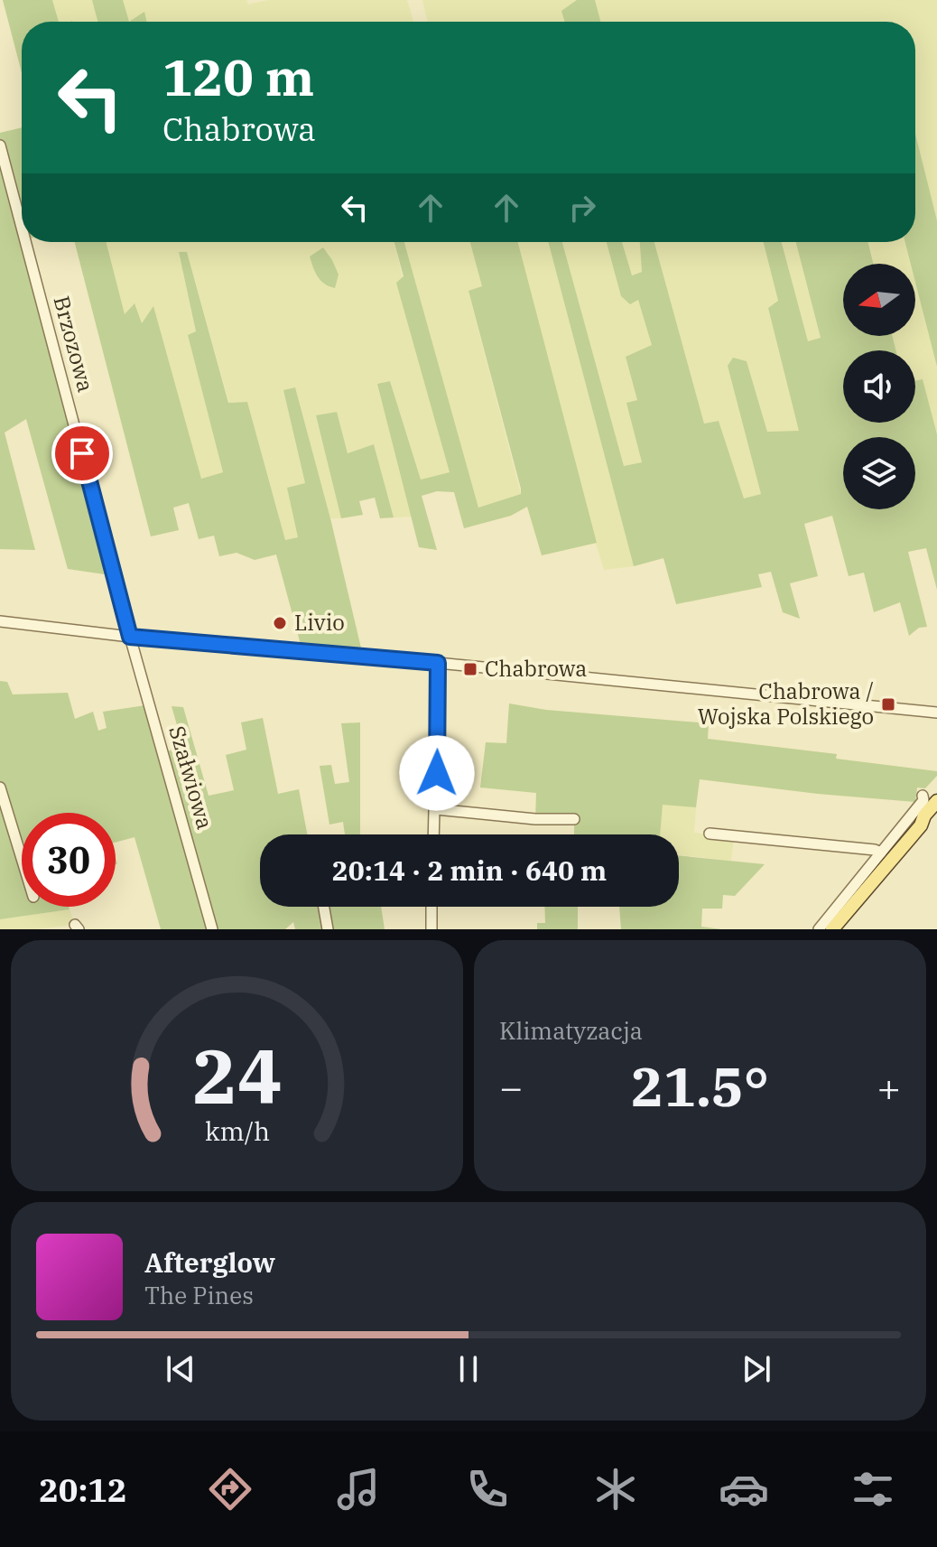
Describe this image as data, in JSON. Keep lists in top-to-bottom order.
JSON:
{
  "streets": {
    "street": ["Brzozowa", "Szałwiowa"]
  },
  "crossings": [
    ["Brzozowa", "Szałwiowa"]
  ],
  "places": {
    "other": ["Livio"],
    "transit": ["Chabrowa", "Chabrowa / Wojska Polskiego"]
  },
  "north": "left",
  "page": {
    "turn": ["120 m", "Chabrowa"],
    "limit": "30",
    "trip": "20:14 · 2 min · 640 m",
    "tile": "Klimatyzacja",
    "heat": ["−", "21.5°", "+"],
    "song": ["Afterglow", "The Pines"],
    "tabs": "20:12",
    "gauge": ["24", "km/h"]
  }
}
